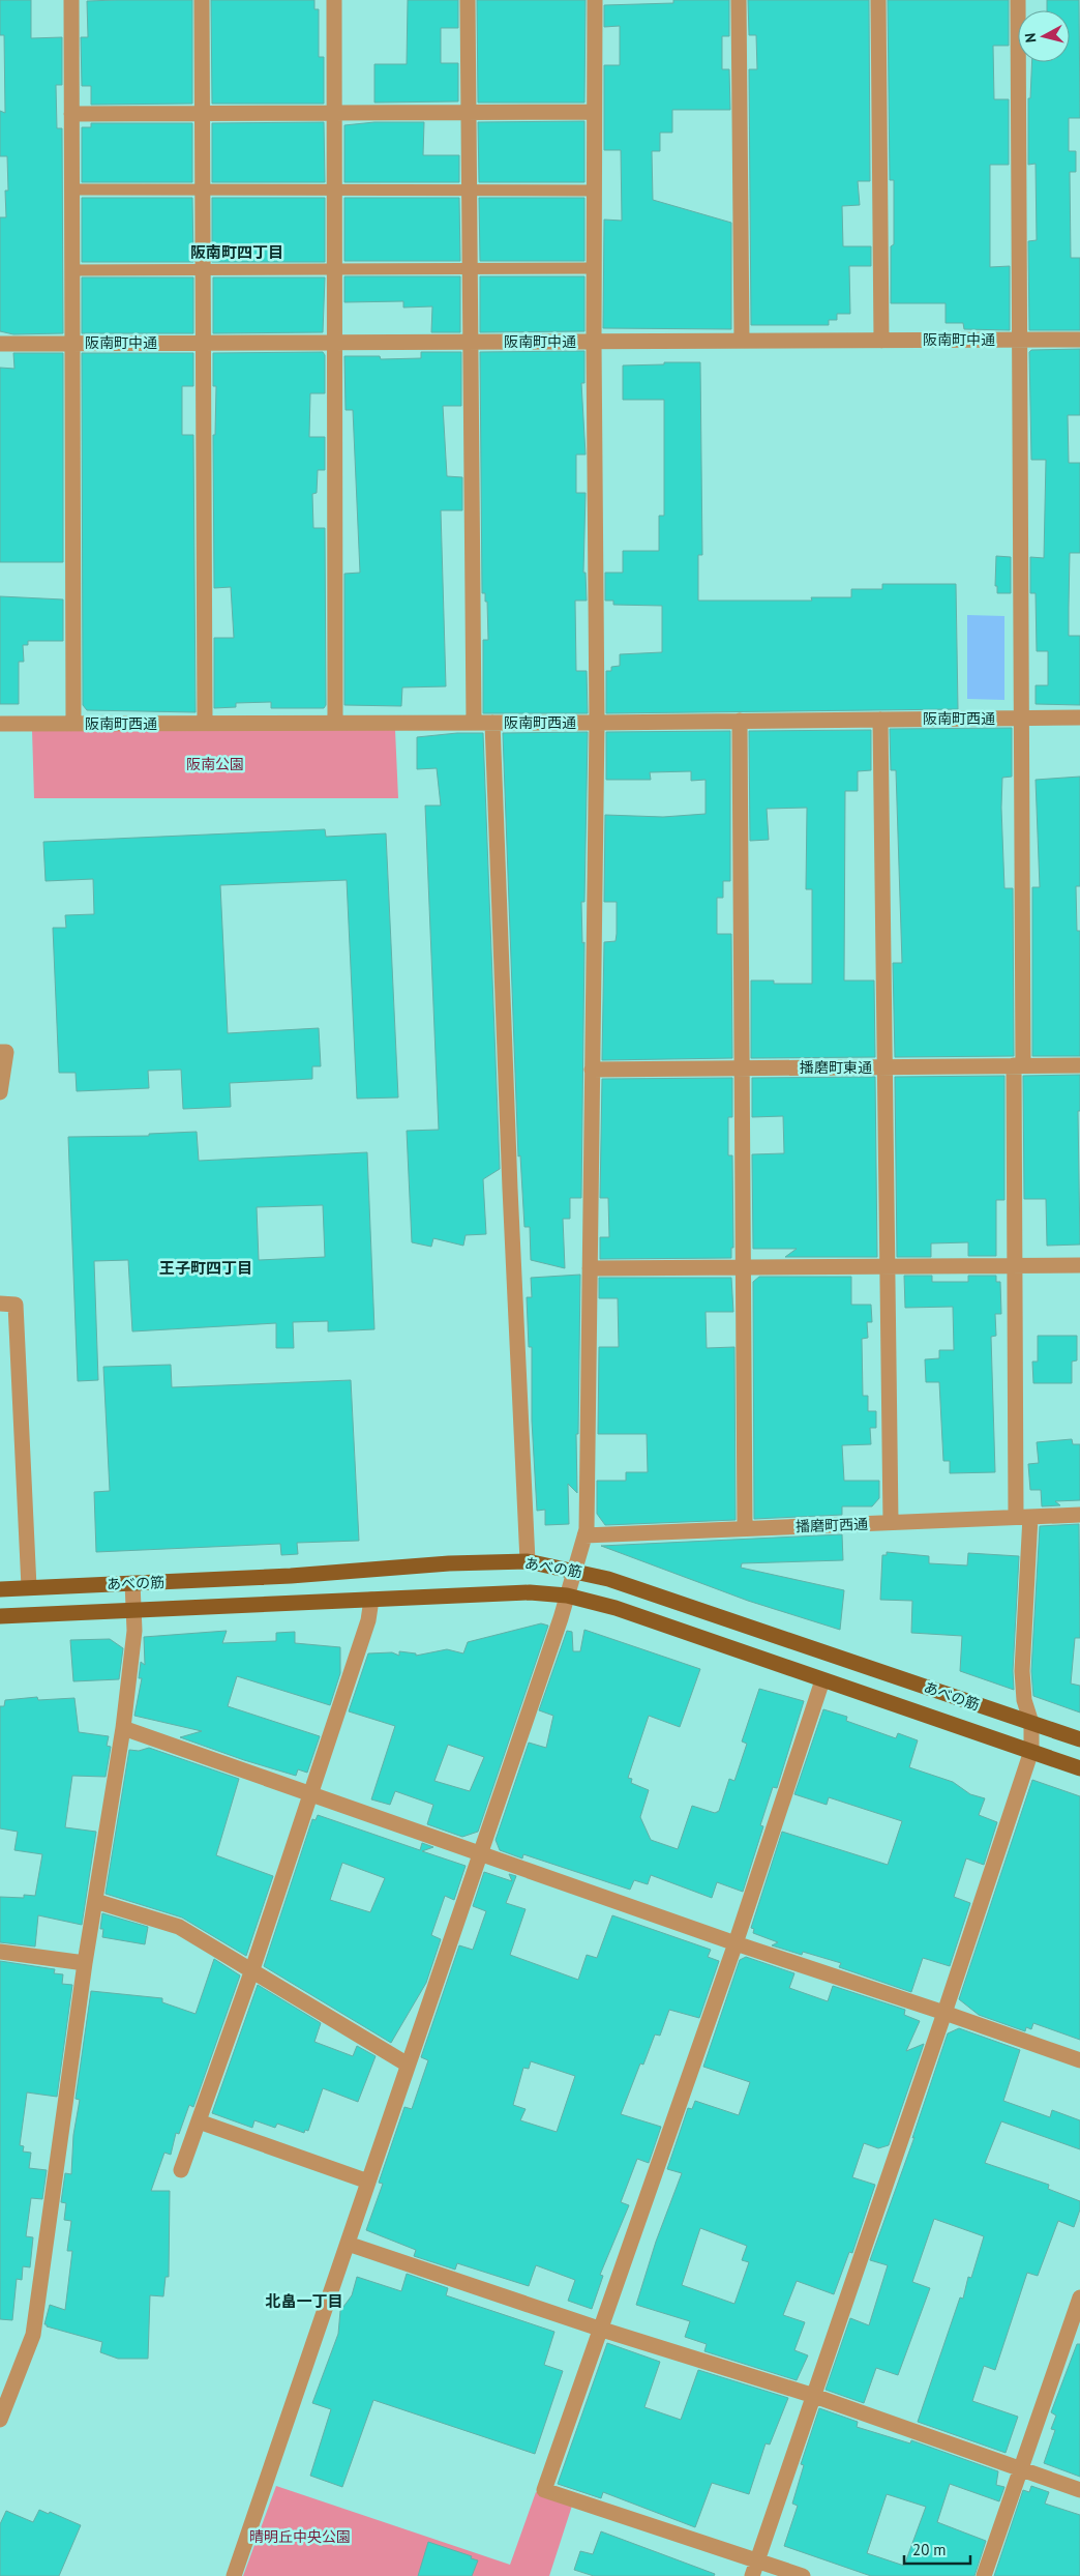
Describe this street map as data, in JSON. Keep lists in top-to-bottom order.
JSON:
{
  "streets": {
    "main road": ["あべの筋"],
    "street": [
      "阪南町中通",
      "阪南町西通",
      "播磨町東通",
      "播磨町西通"
    ]
  },
  "districts": ["阪南町四丁目", "王子町四丁目", "北畠一丁目"],
  "parks": ["阪南公園", "晴明丘中央公園"],
  "scale_bar": "20 m",
  "north": "left"
}
